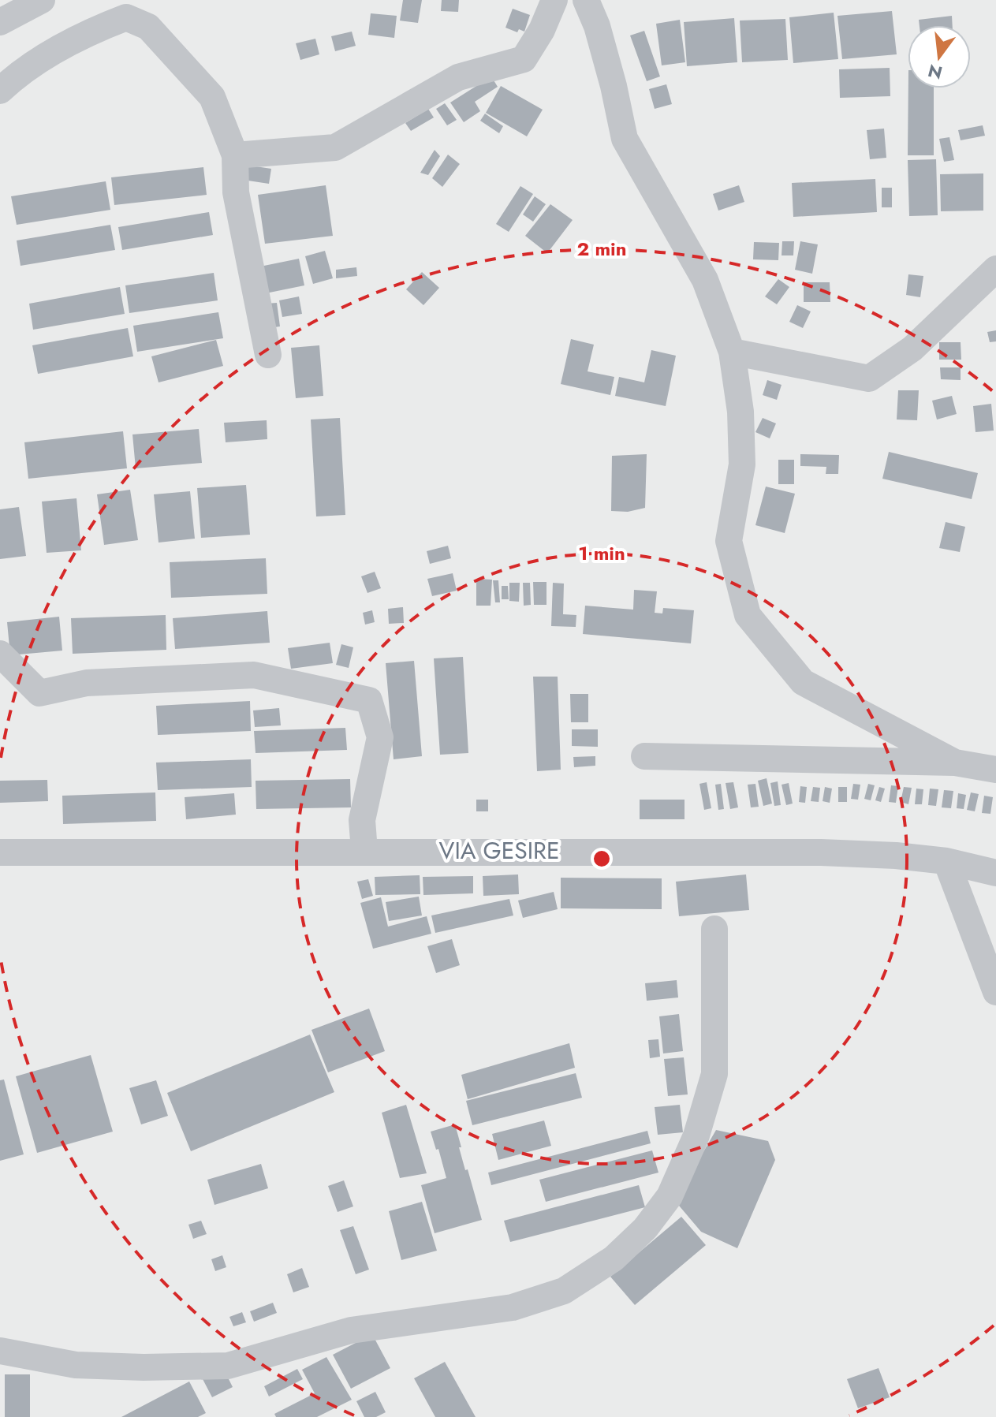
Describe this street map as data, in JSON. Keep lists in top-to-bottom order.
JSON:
{
  "streets": {
    "street": ["VIA GESIRE"]
  },
  "north": "bottom",
  "rings": ["2 min", "1 min"]
}
